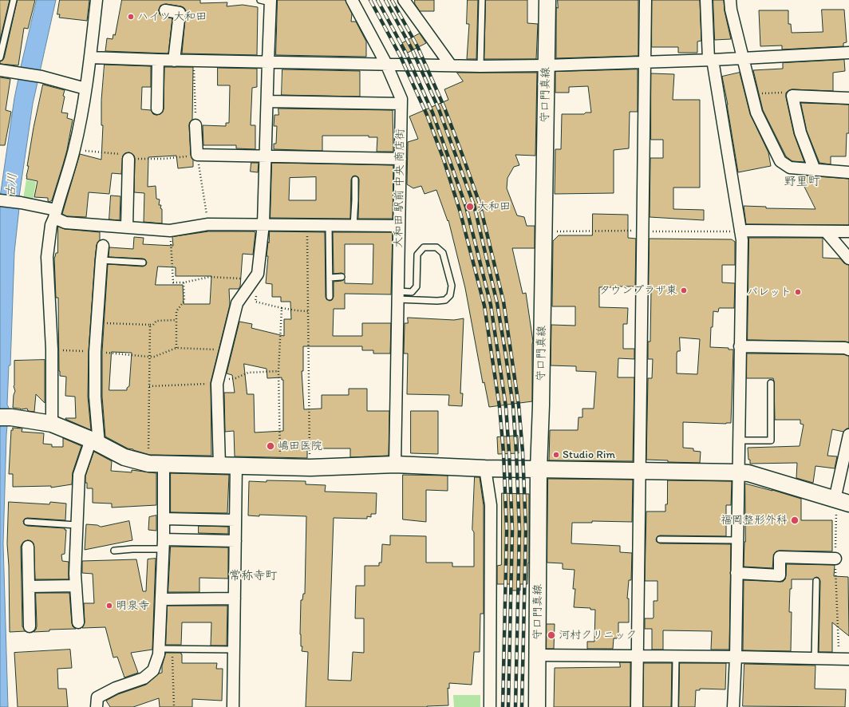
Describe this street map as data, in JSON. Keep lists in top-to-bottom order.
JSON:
{
  "streets": {
    "street": ["守口門真線", "大和田 駅前 中央 商店街"]
  },
  "districts": ["野里町", "常称寺町"],
  "water": ["古川"],
  "places": [
    "ハイツ 大和田",
    "大和田",
    "タウンプラザ東",
    "パレット",
    "嶋田医院",
    "Studio Rim",
    "福岡整形外科",
    "明泉寺",
    "河村クリニック"
  ]
}
